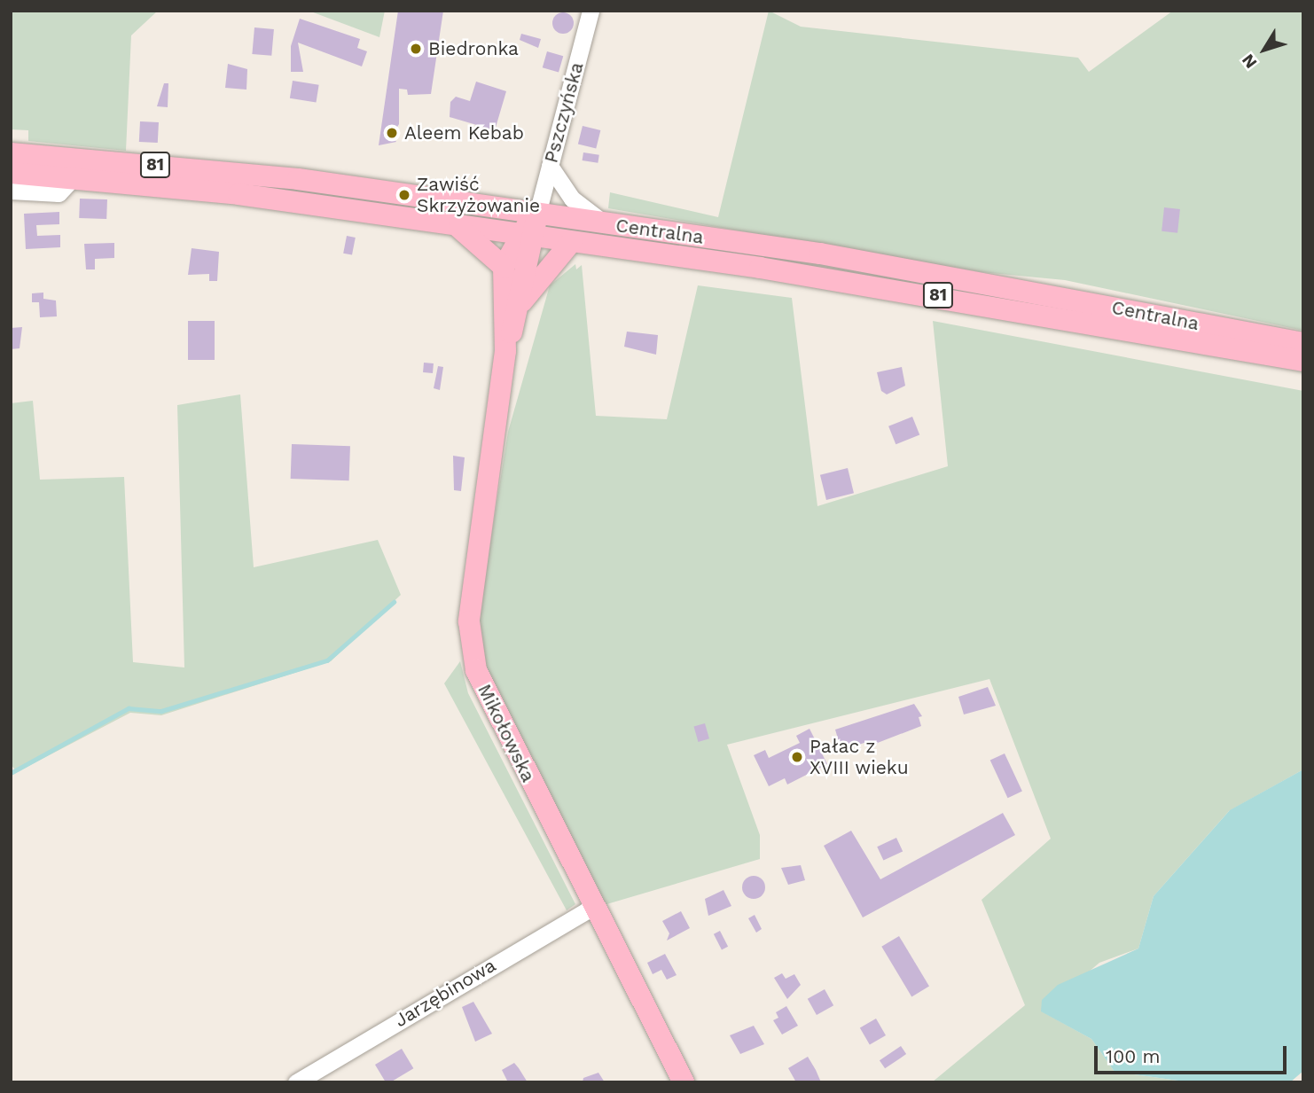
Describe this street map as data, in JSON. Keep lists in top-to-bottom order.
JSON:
{
  "streets": {
    "main road": ["81", "Centralna", "Mikołowska"],
    "street": ["Pszczyńska", "Jarzębinowa"]
  },
  "crossings": [
    ["Pszczyńska", "Centralna"],
    ["Pszczyńska", "Mikołowska"],
    ["Centralna", "Mikołowska"],
    ["Mikołowska", "Jarzębinowa"]
  ],
  "places": [
    "Biedronka",
    "Aleem Kebab",
    "Zawiść Skrzyżowanie",
    "Pałac z XVIII wieku"
  ],
  "scale_bar": "100 m",
  "north": "bottom left"
}
